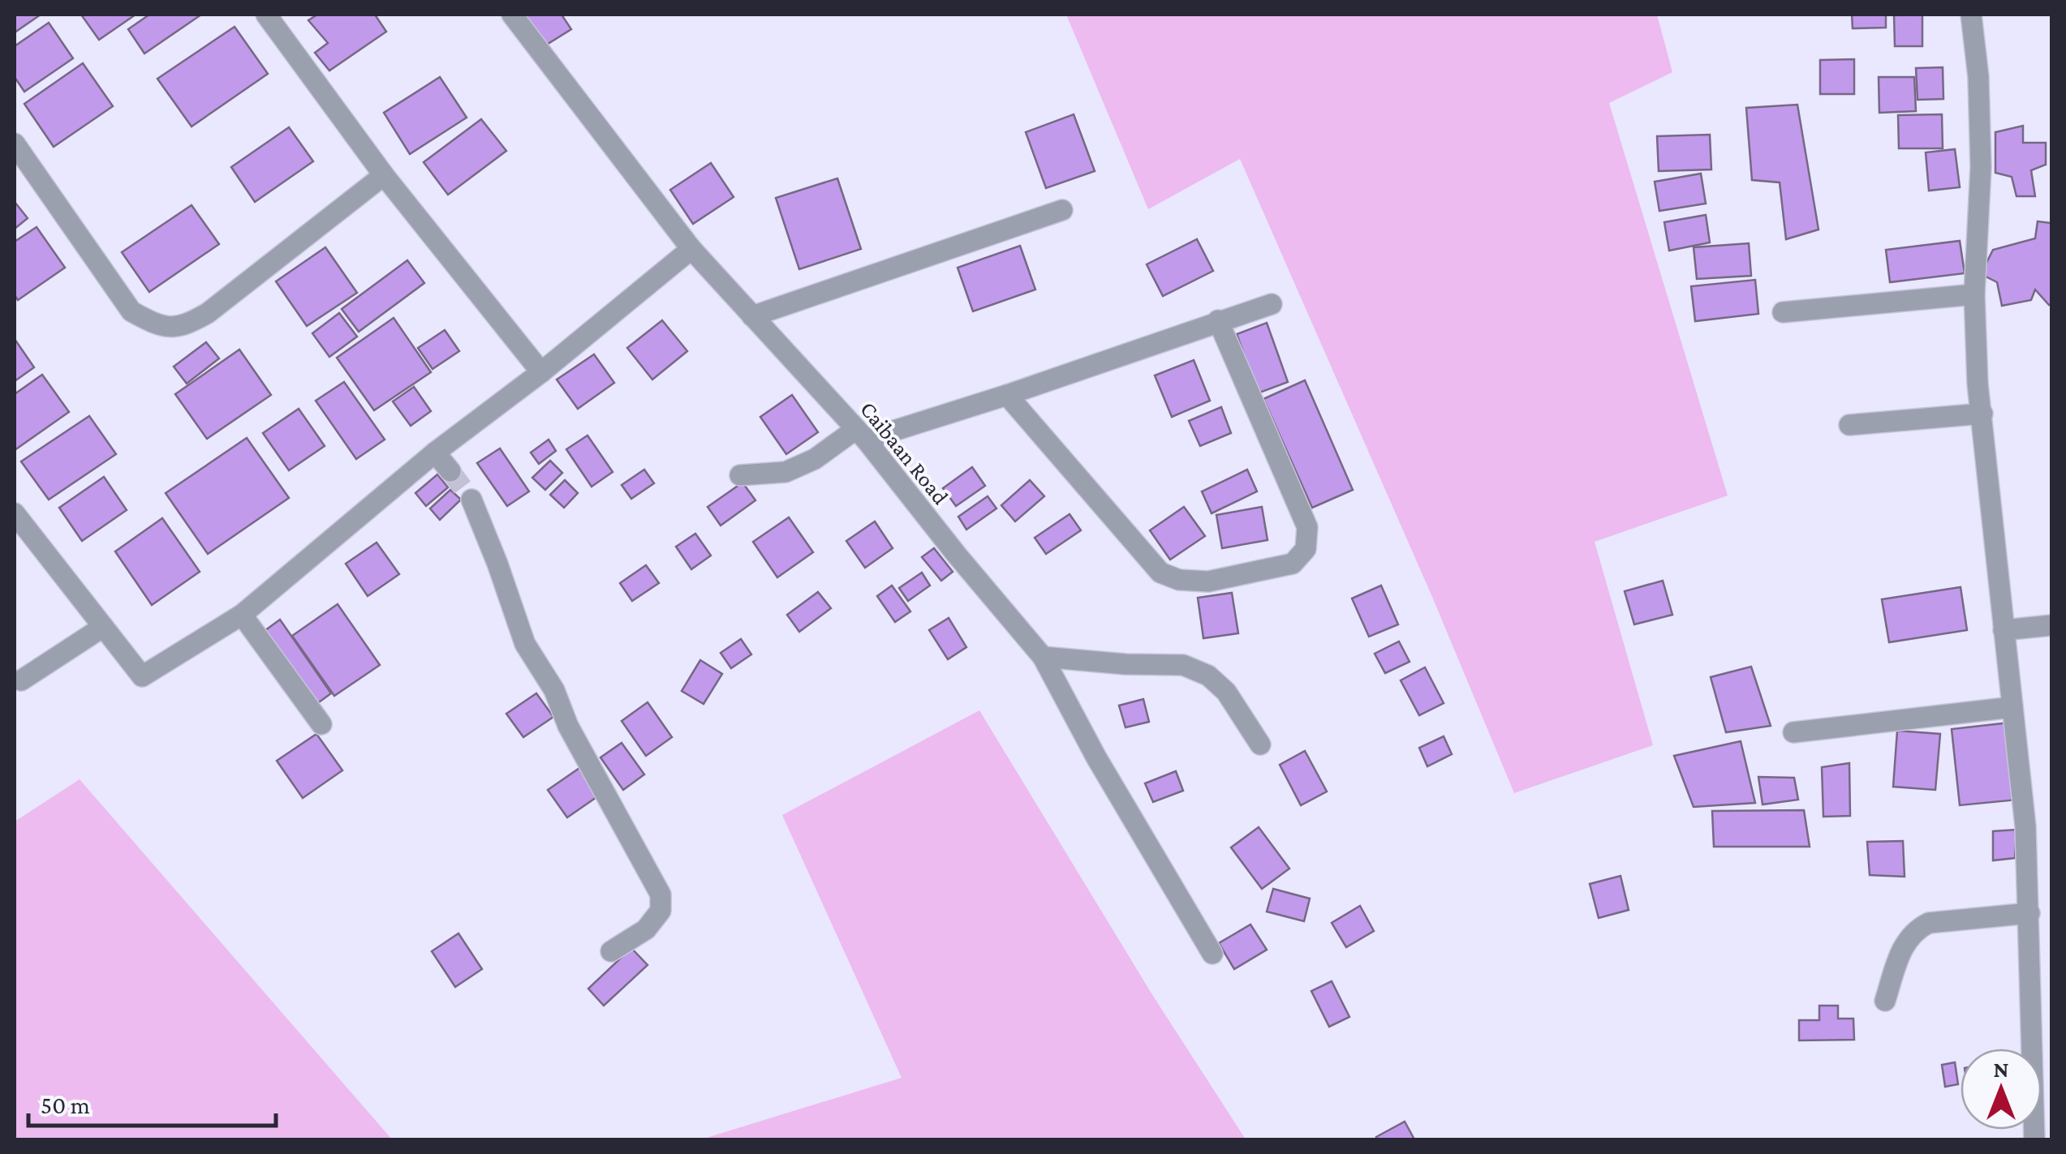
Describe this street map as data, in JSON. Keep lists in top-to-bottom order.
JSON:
{
  "streets": {
    "street": ["Caibaan Road"]
  },
  "scale_bar": "50 m",
  "north": "top"
}
